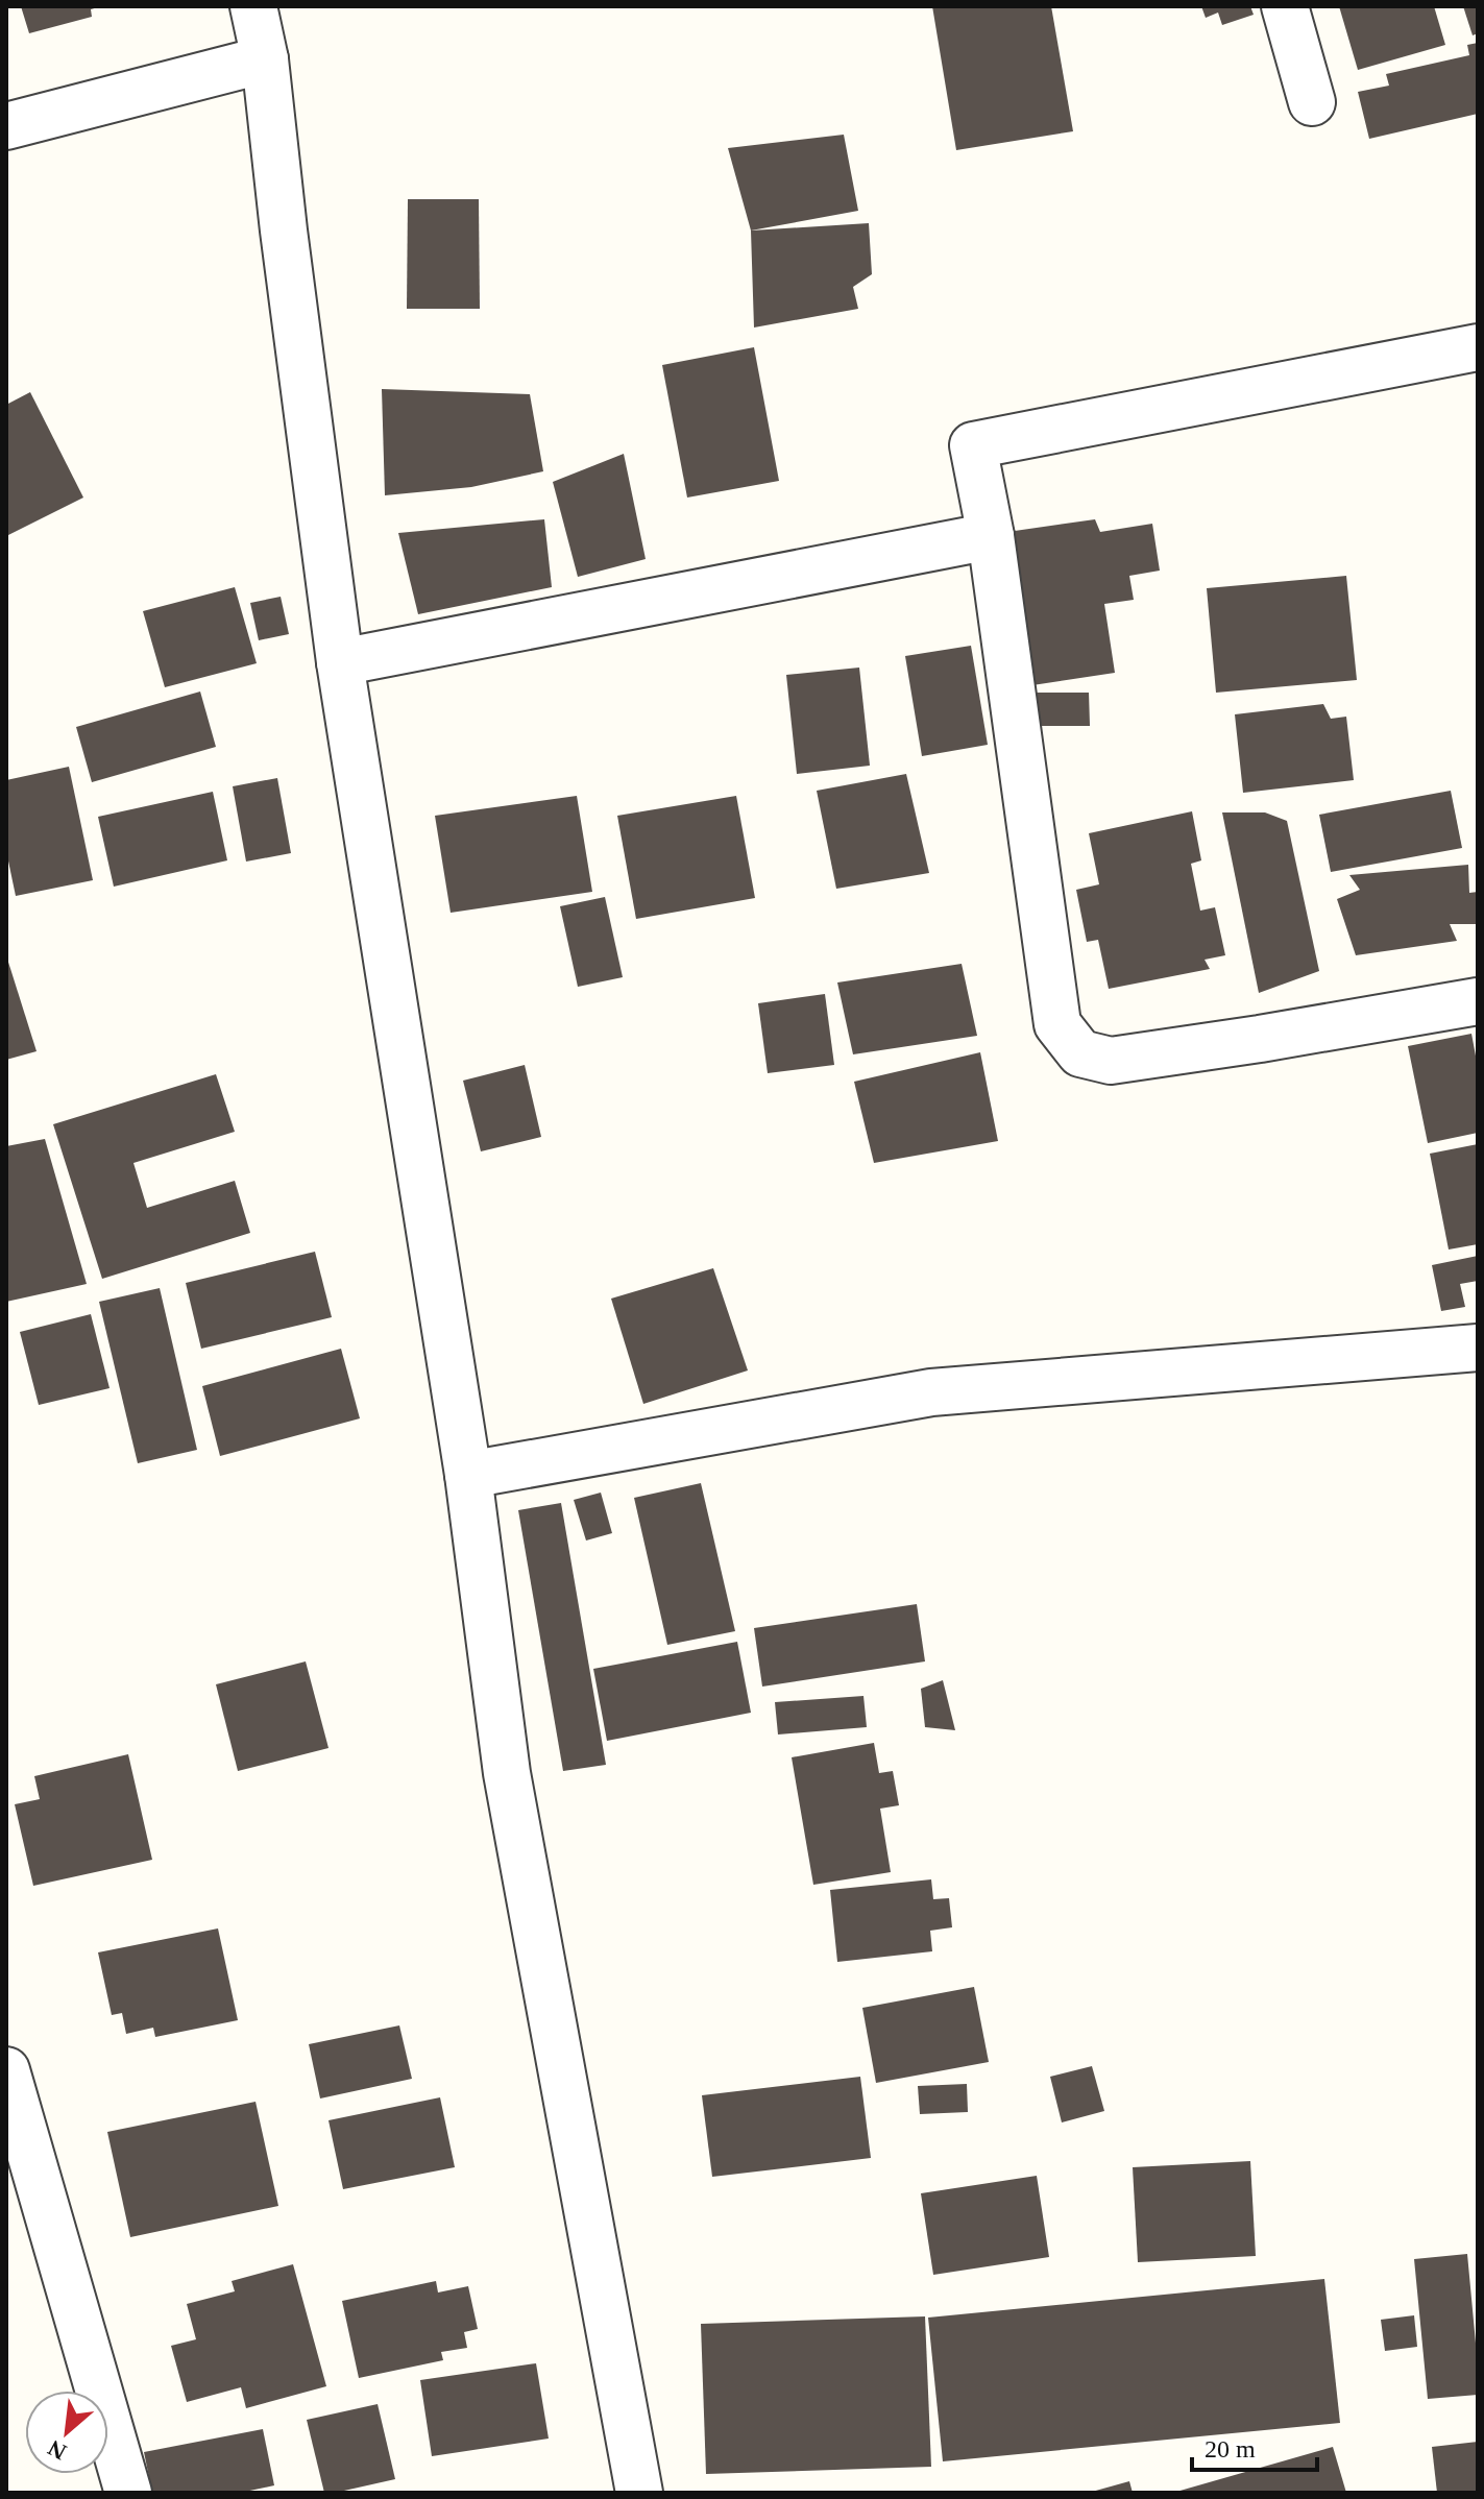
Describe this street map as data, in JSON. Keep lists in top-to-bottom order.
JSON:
{
  "scale_bar": "20 m",
  "north": "bottom left"
}
